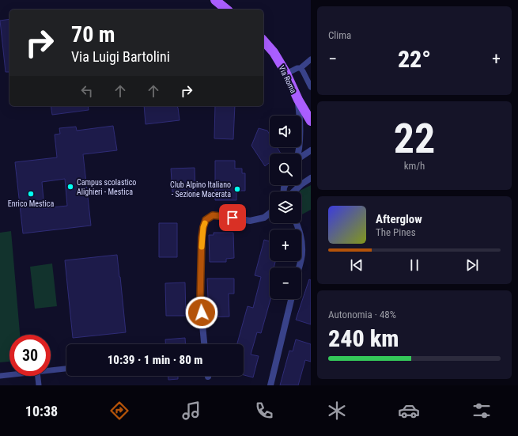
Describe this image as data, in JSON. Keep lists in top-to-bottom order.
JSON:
{
  "streets": {
    "main road": ["Via Roma"]
  },
  "places": ["Campus scolastico Alighieri - Mestica", "Club Alpino Italiano - Sezione Macerata", "Enrico Mestica"],
  "page": {
    "tile": [
      "Clima",
      ["22", "km/h"],
      ["Autonomia · 48%", "240 km"]
    ],
    "turn": ["70 m", "Via Luigi Bartolini"],
    "heat": ["−", "22°", "+"],
    "map_buttons": ["+", "−"],
    "song": ["Afterglow", "The Pines"],
    "limit": "30",
    "trip": "10:39 · 1 min · 80 m",
    "tabs": "10:38"
  }
}
